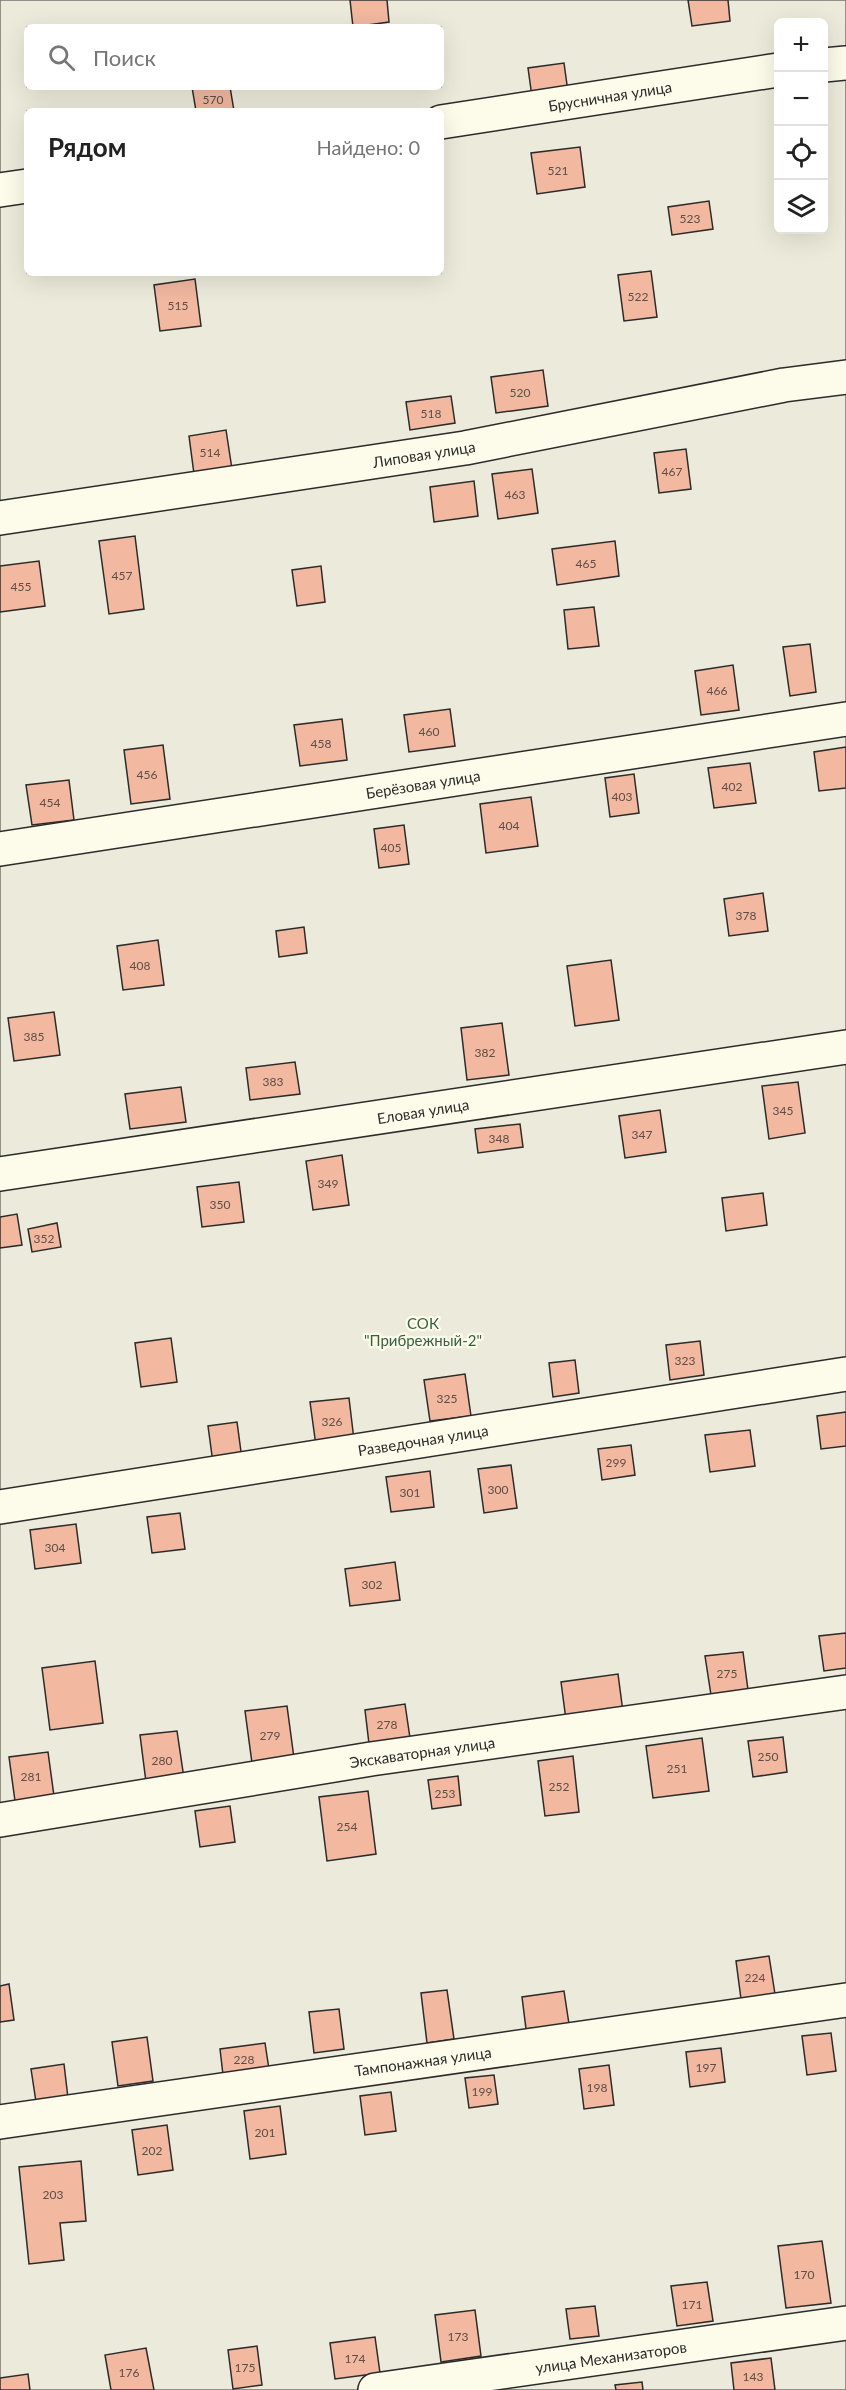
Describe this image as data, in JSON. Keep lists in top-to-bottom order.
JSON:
{
  "streets": {
    "street": [
      "Брусничная улица",
      "Липовая улица",
      "Берёзовая улица",
      "Еловая улица",
      "Разведочная улица",
      "Экскаваторная улица",
      "Тампонажная улица",
      "улица Механизаторов"
    ]
  },
  "parks": ["СОК \"Прибрежный-2\""],
  "house_numbers": [
    "570",
    "521",
    "523",
    "522",
    "515",
    "520",
    "518",
    "514",
    "467",
    "463",
    "465",
    "457",
    "455",
    "466",
    "460",
    "458",
    "456",
    "402",
    "403",
    "454",
    "404",
    "405",
    "378",
    "408",
    "385",
    "382",
    "383",
    "345",
    "347",
    "348",
    "349",
    "350",
    "352",
    "323",
    "325",
    "326",
    "299",
    "300",
    "301",
    "304",
    "302",
    "275",
    "278",
    "279",
    "250",
    "280",
    "251",
    "281",
    "252",
    "253",
    "254",
    "224",
    "228",
    "197",
    "198",
    "199",
    "201",
    "202",
    "203",
    "170",
    "171",
    "173",
    "174",
    "175",
    "176",
    "143"
  ],
  "page": {
    "map_buttons": ["+", "−"],
    "search": "Поиск",
    "heading": ["Рядом", "Найдено: 0"]
  }
}
